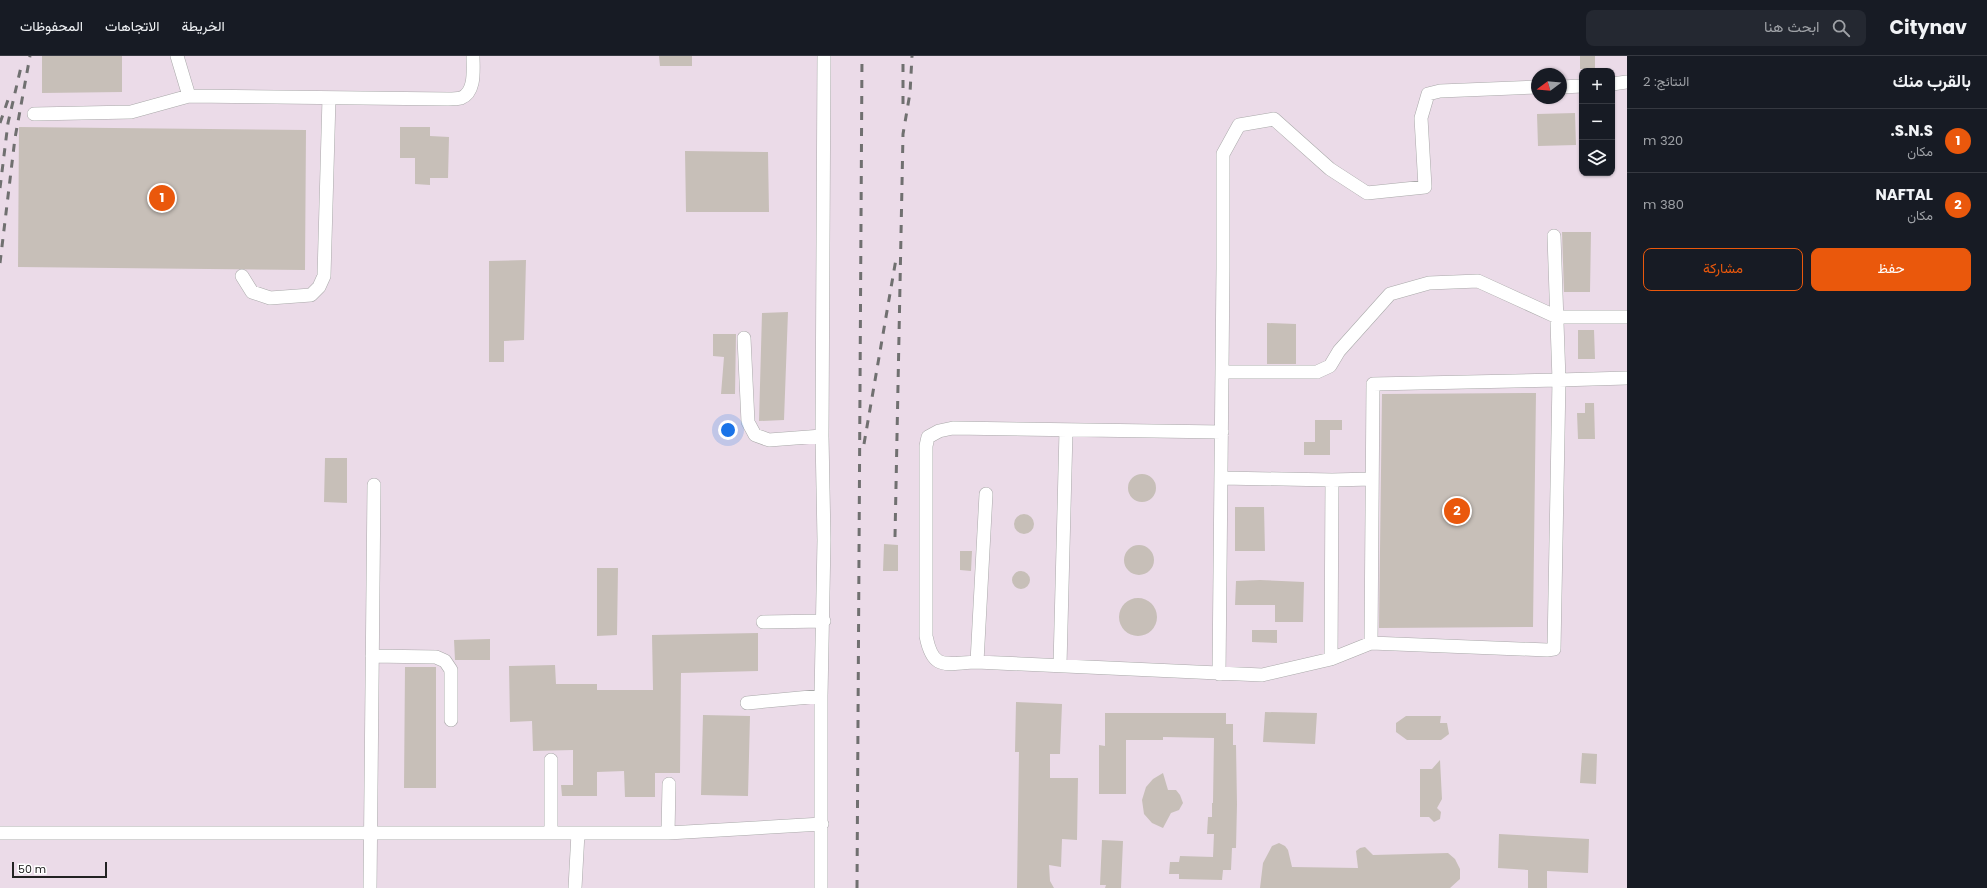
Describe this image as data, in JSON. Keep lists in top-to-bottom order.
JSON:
{
  "scale_bar": "50 m",
  "north": "left",
  "page": {
    "header": "Citynav",
    "search": "ابحث هنا",
    "nav": ["الخريطة", "الاتجاهات", "المحفوظات"],
    "heading": ["بالقرب منك", "النتائج: 2"],
    "map_buttons": ["+", "−"],
    "list": [
      {
        "mark": "1",
        "name": "S.N.S.",
        "note": "مكان",
        "value": "320 m"
      },
      {
        "mark": "2",
        "name": "NAFTAL",
        "note": "مكان",
        "value": "380 m"
      }
    ],
    "pins": ["1", "2"],
    "buttons": ["حفظ", "مشاركة"],
    "scale": "50 m"
  }
}
